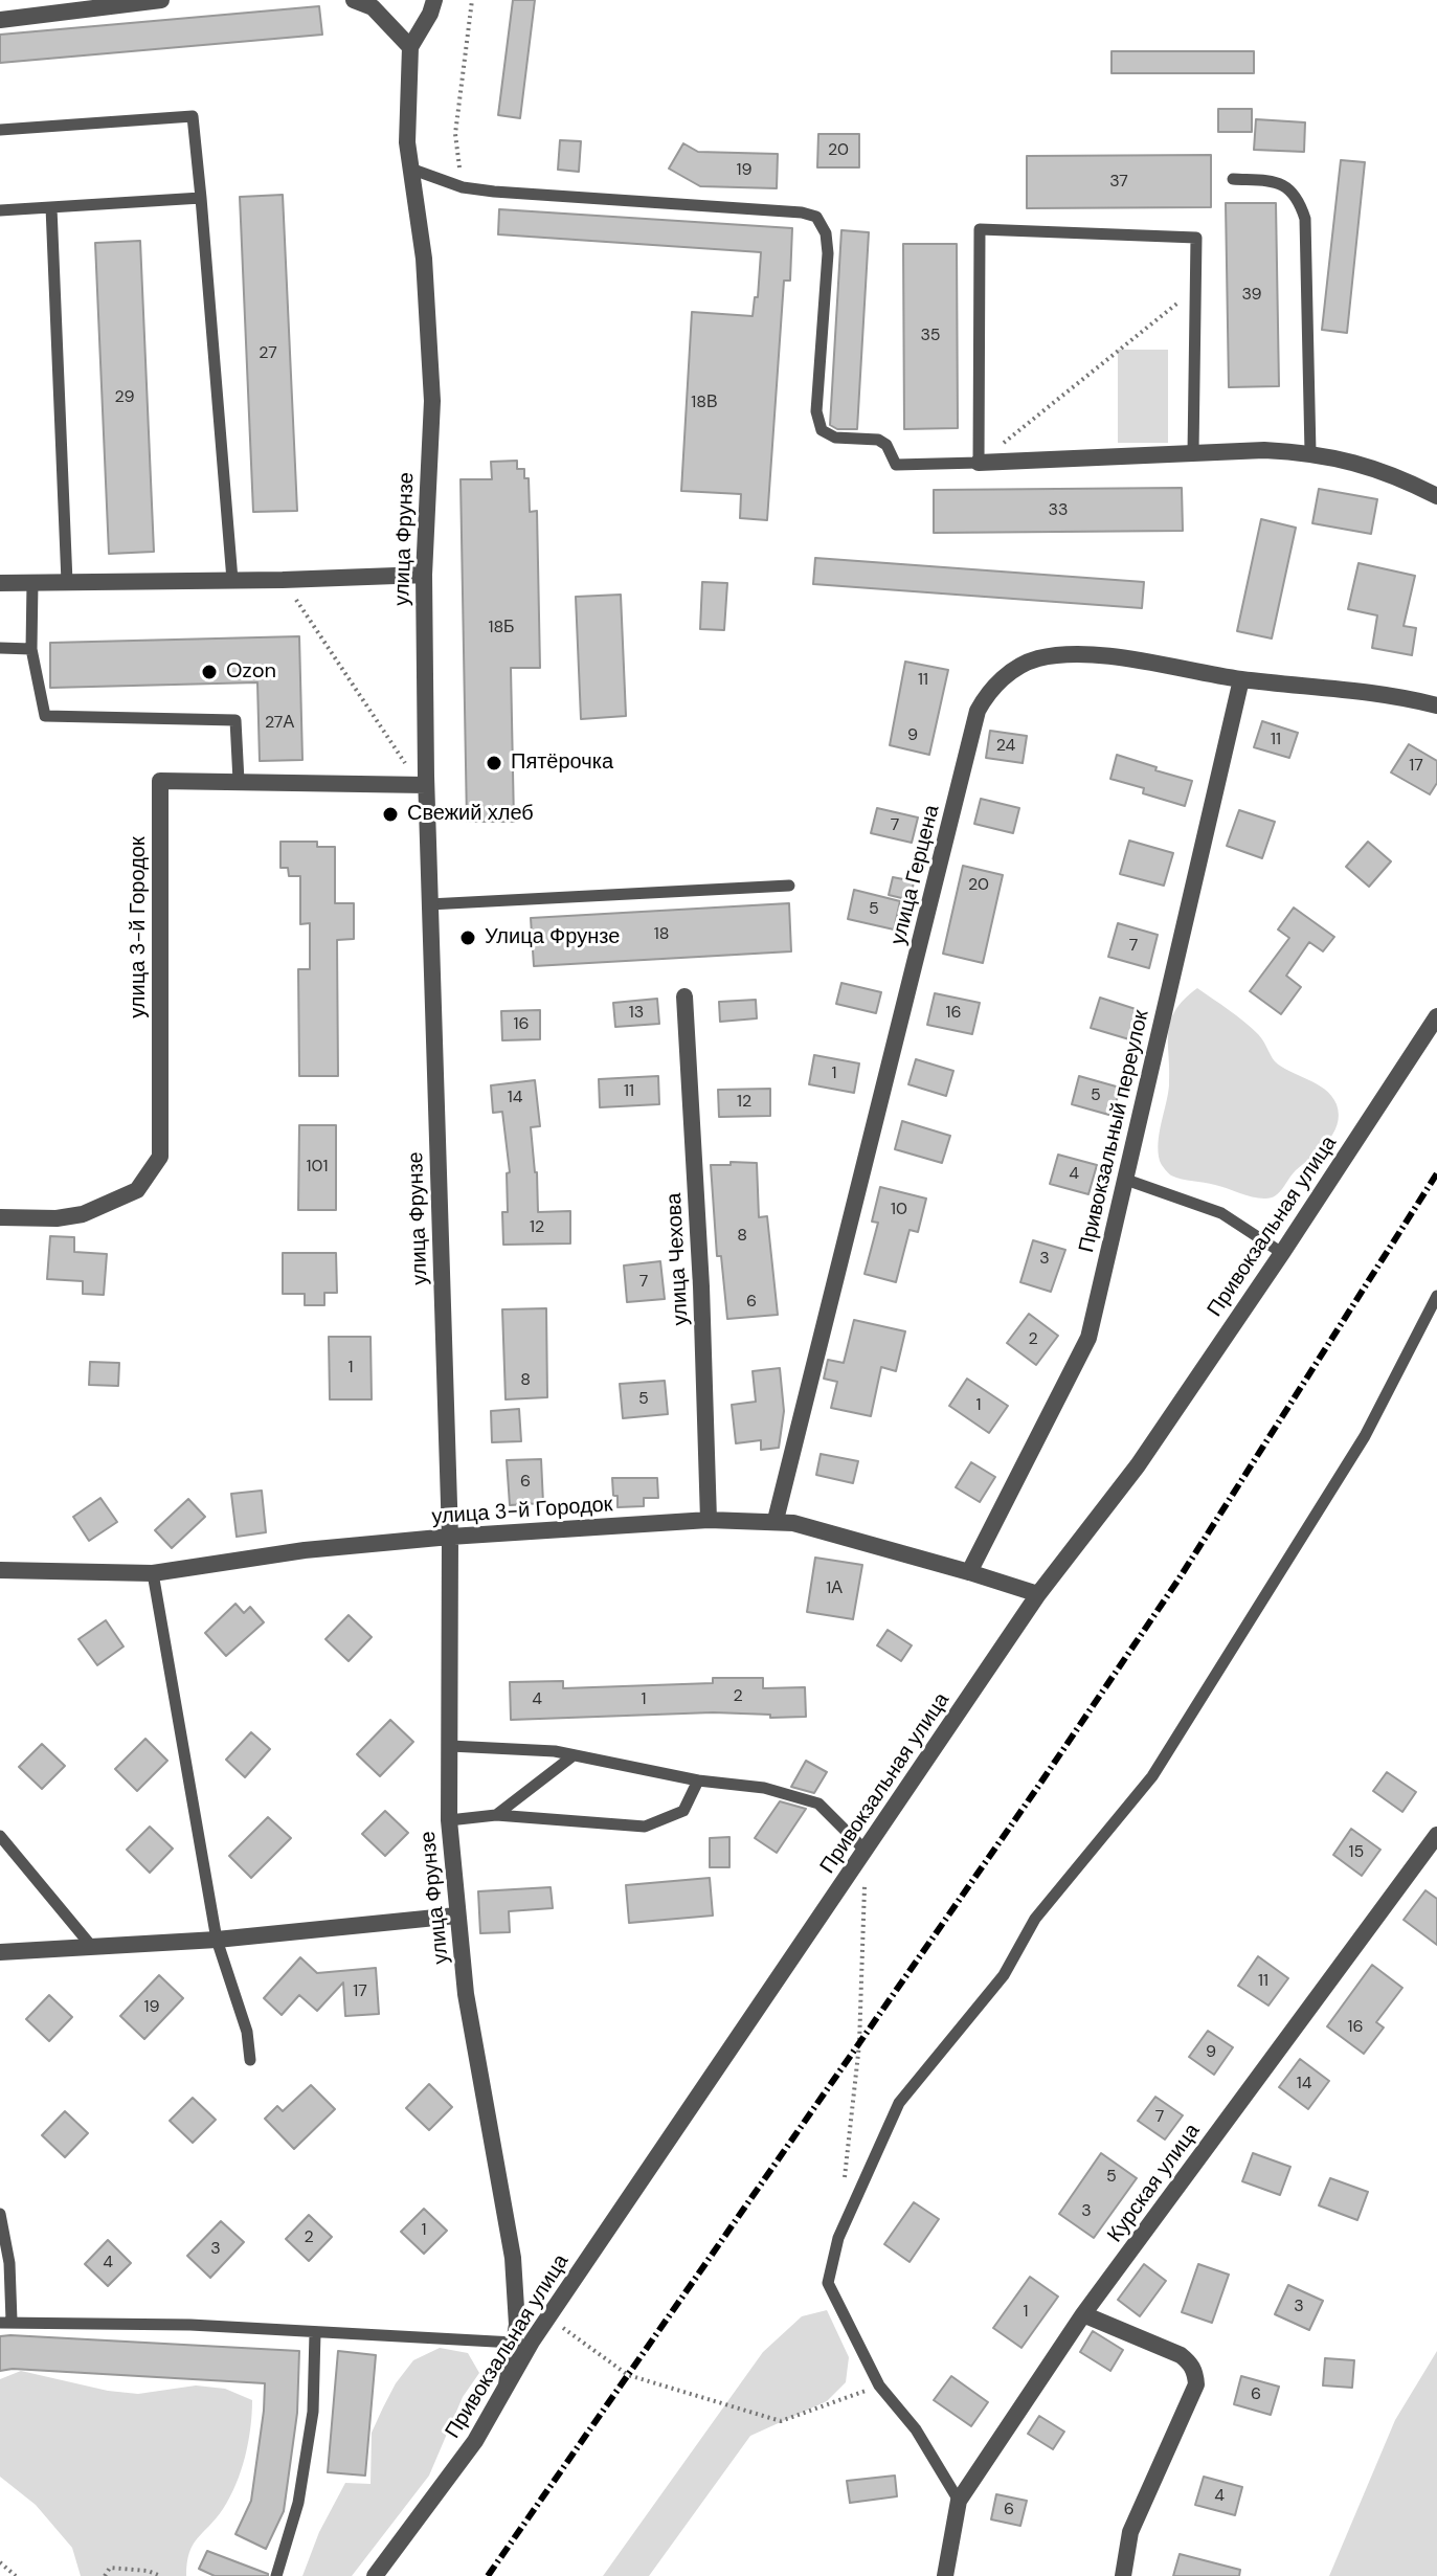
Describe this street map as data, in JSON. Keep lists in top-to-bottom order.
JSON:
{
  "streets": {
    "street": [
      "улица Фрунзе",
      "улица Герцена",
      "улица 3-й Городок",
      "Привокзальный переулок",
      "Привокзальная улица",
      "улица Чехова",
      "Курская улица"
    ]
  },
  "crossings": [
    ["улица Фрунзе", "улица 3-й Городок"],
    ["улица Фрунзе", "Привокзальная улица"],
    ["улица Герцена", "улица 3-й Городок"],
    ["улица Герцена", "Привокзальный переулок"],
    ["улица 3-й Городок", "Привокзальный переулок"],
    ["улица 3-й Городок", "Привокзальная улица"],
    ["улица 3-й Городок", "улица Чехова"]
  ],
  "places": [
    "Ozon",
    "Пятёрочка",
    "Свежий хлеб",
    "Улица Фрунзе"
  ],
  "house_numbers": [
    "20",
    "19",
    "37",
    "39",
    "35",
    "27",
    "29",
    "18В",
    "33",
    "18Б",
    "11",
    "27А",
    "9",
    "11",
    "24",
    "17",
    "7",
    "20",
    "5",
    "18",
    "7",
    "13",
    "16",
    "16",
    "1",
    "11",
    "5",
    "14",
    "12",
    "101",
    "4",
    "10",
    "12",
    "8",
    "3",
    "7",
    "6",
    "2",
    "1",
    "8",
    "5",
    "1",
    "6",
    "1А",
    "2",
    "4",
    "1",
    "15",
    "11",
    "17",
    "19",
    "16",
    "9",
    "14",
    "7",
    "5",
    "3",
    "1",
    "2",
    "3",
    "4",
    "3",
    "1",
    "6",
    "4",
    "6"
  ]
}
